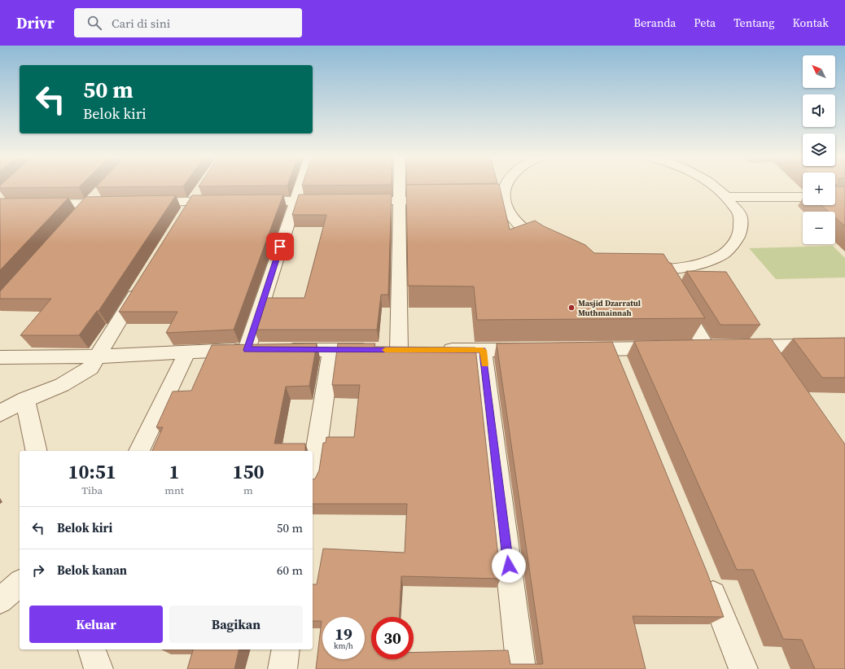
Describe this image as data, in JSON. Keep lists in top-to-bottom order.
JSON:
{
  "places": ["Masjid Dzarratul Muthmainnah"],
  "north": "top left",
  "page": {
    "header": "Drivr",
    "search": "Cari di sini",
    "nav": [
      "Beranda",
      "Peta",
      "Tentang",
      "Kontak"
    ],
    "map_buttons": ["+", "−"],
    "turn": ["50 m", "Belok kiri"],
    "eta": [
      "10:51",
      "Tiba",
      "1",
      "mnt",
      "150",
      "m"
    ],
    "list": [
      {
        "name": "Belok kiri",
        "value": "50 m"
      },
      {
        "name": "Belok kanan",
        "value": "60 m"
      }
    ],
    "buttons": ["Keluar", "Bagikan"],
    "speed": "19 km/h",
    "limit": "30"
  }
}
